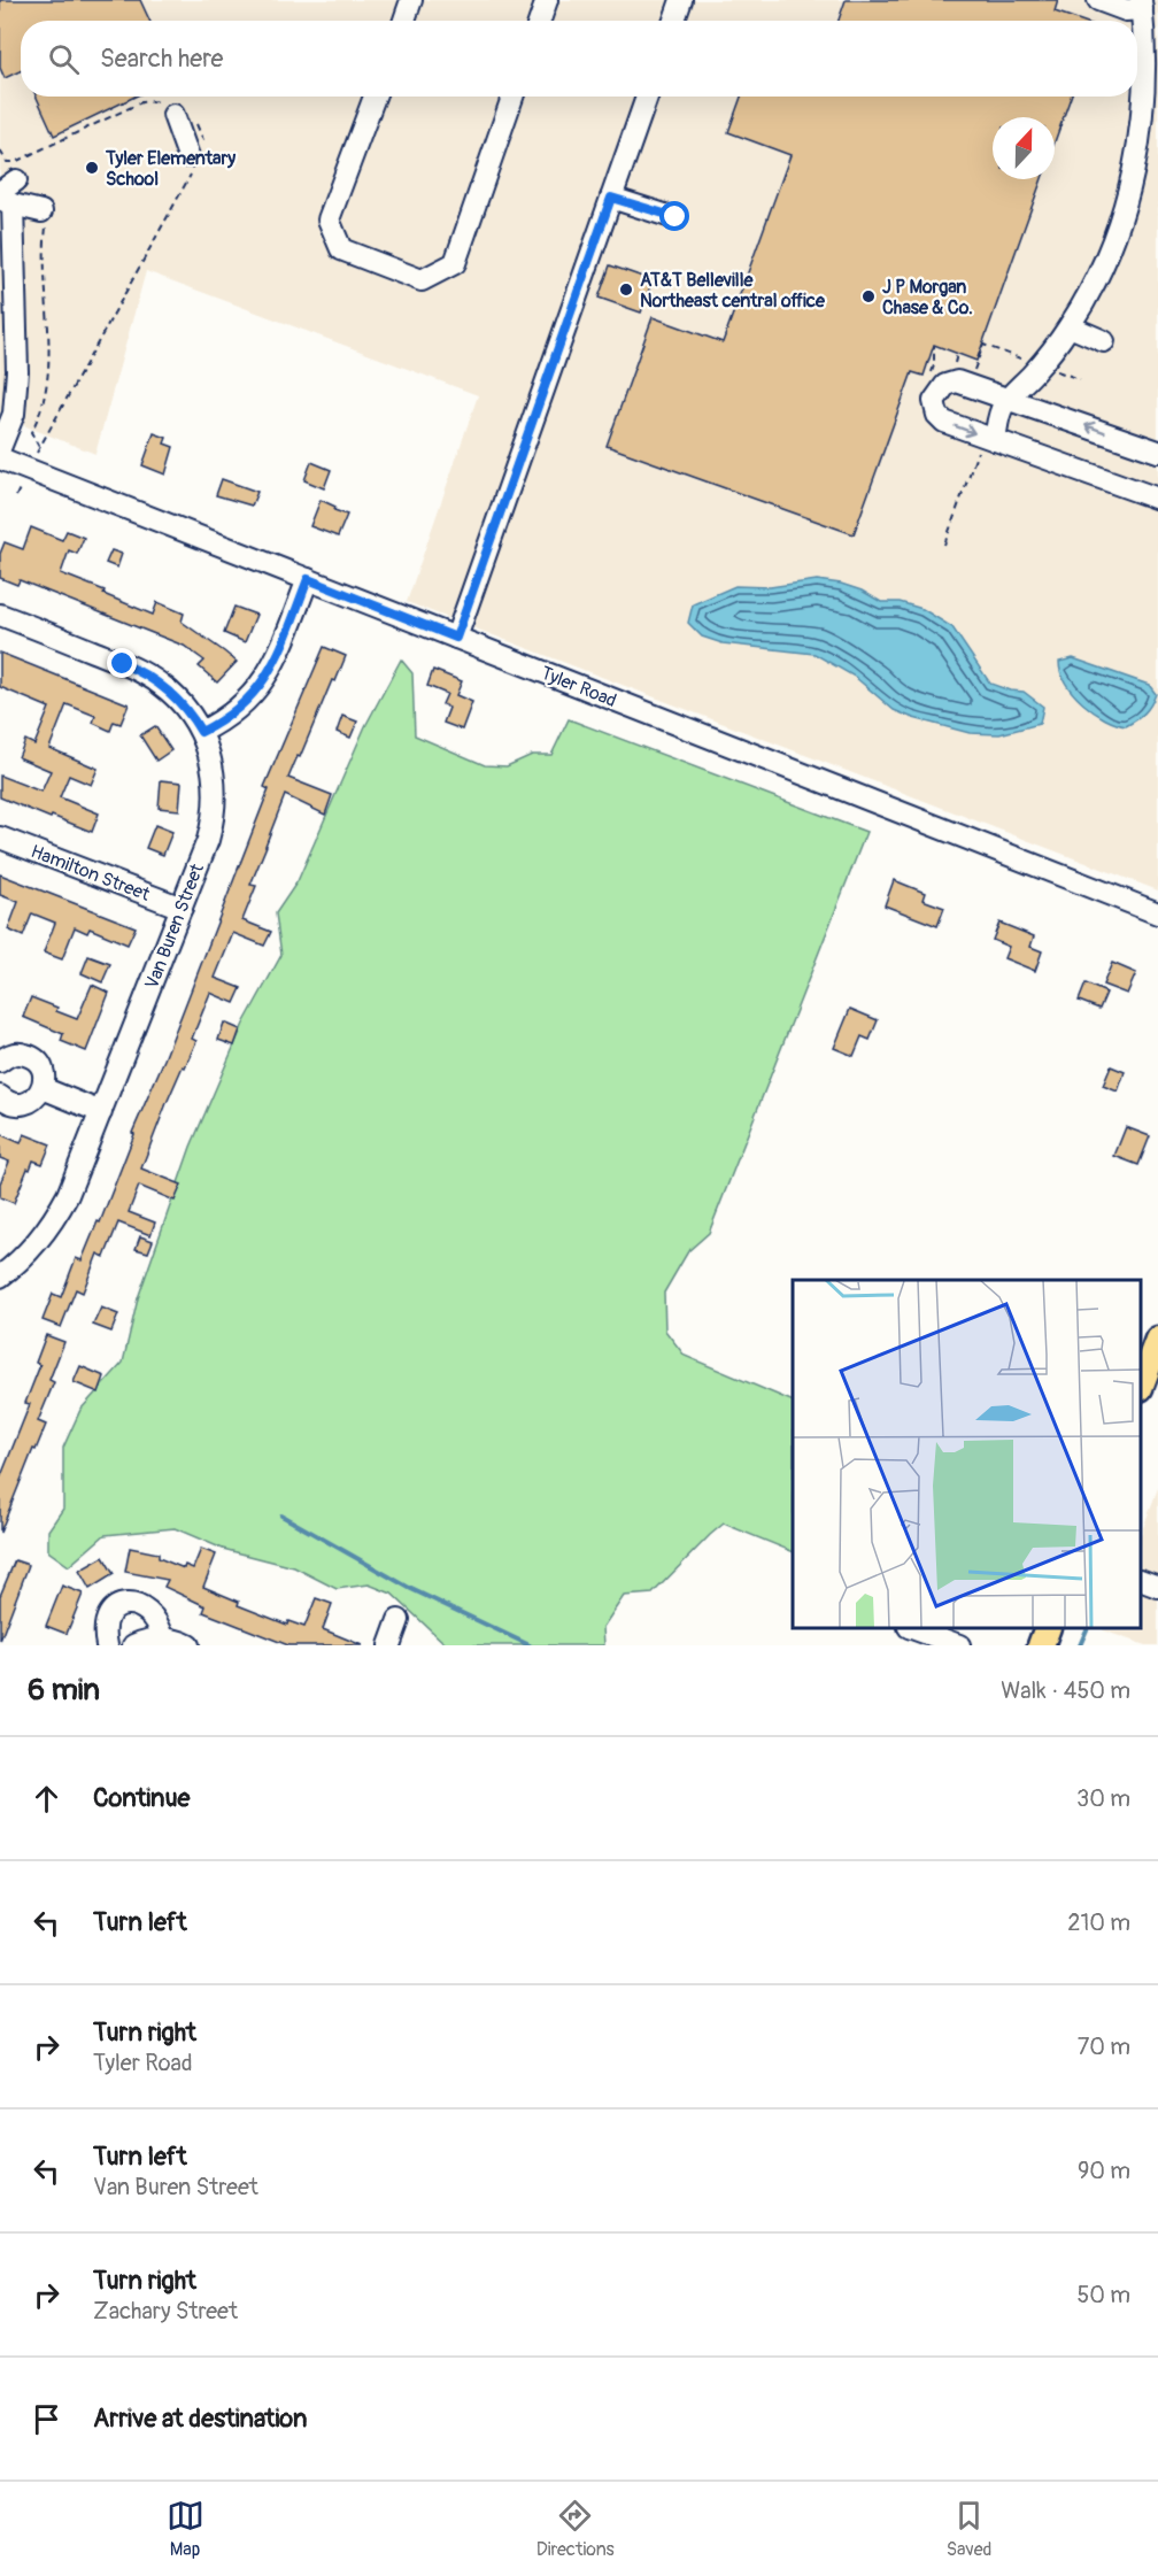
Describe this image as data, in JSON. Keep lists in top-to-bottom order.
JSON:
{
  "streets": {
    "street": ["Tyler Road", "Hamilton Street", "Van Buren Street"]
  },
  "crossings": [
    ["Hamilton Street", "Van Buren Street"]
  ],
  "places": ["Tyler Elementary School", "AT&T Belleville Northeast central office", "J P Morgan Chase & Co."],
  "north": "top",
  "page": {
    "search": "Search here",
    "heading": ["6 min", "Walk · 450 m"],
    "list": [
      ["Continue", "30 m"],
      ["Turn left", "210 m"],
      ["Turn right", "Tyler Road", "70 m"],
      ["Turn left", "Van Buren Street", "90 m"],
      ["Turn right", "Zachary Street", "50 m"],
      "Arrive at destination"
    ],
    "nav": ["Map", "Directions", "Saved"]
  }
}
